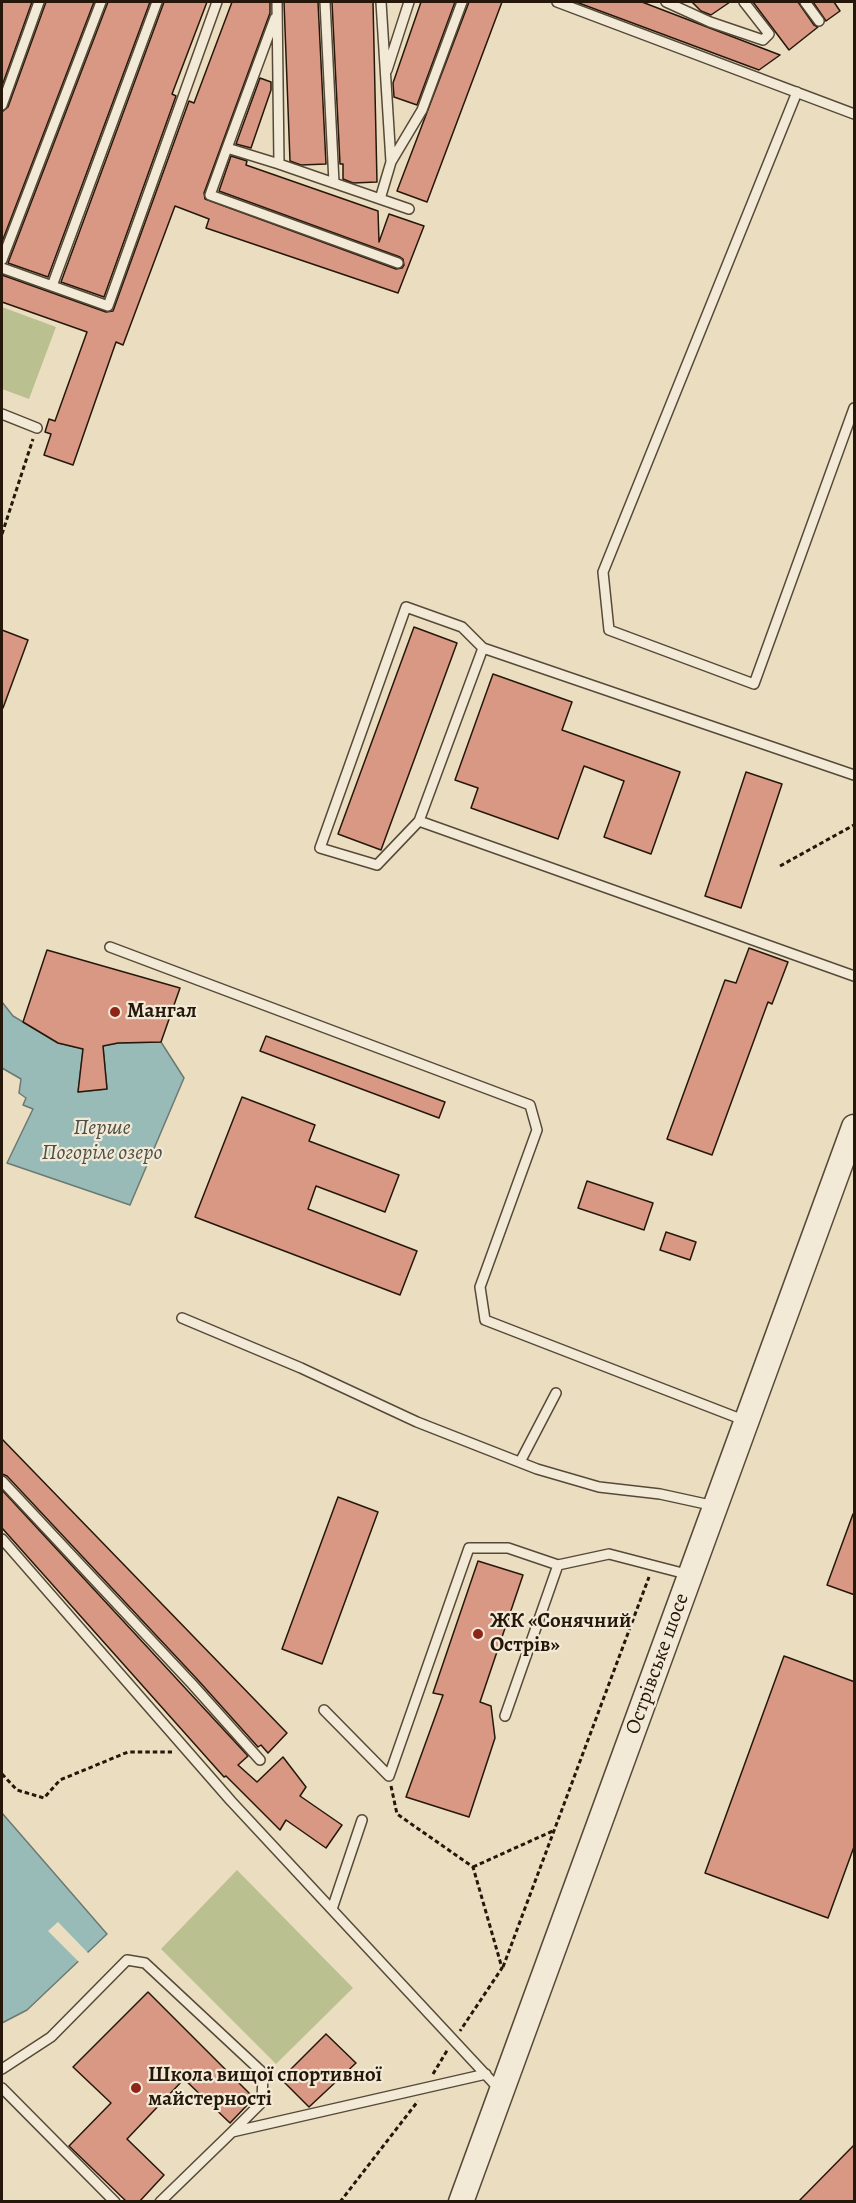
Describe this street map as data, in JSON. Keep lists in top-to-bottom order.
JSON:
{
  "streets": {
    "street": ["Острівське шосе"]
  },
  "water": ["Перше Погоріле озеро"],
  "places": ["Мангал", "ЖК «Сонячний Острів»", "Школа вищої спортивної майстерності"]
}
